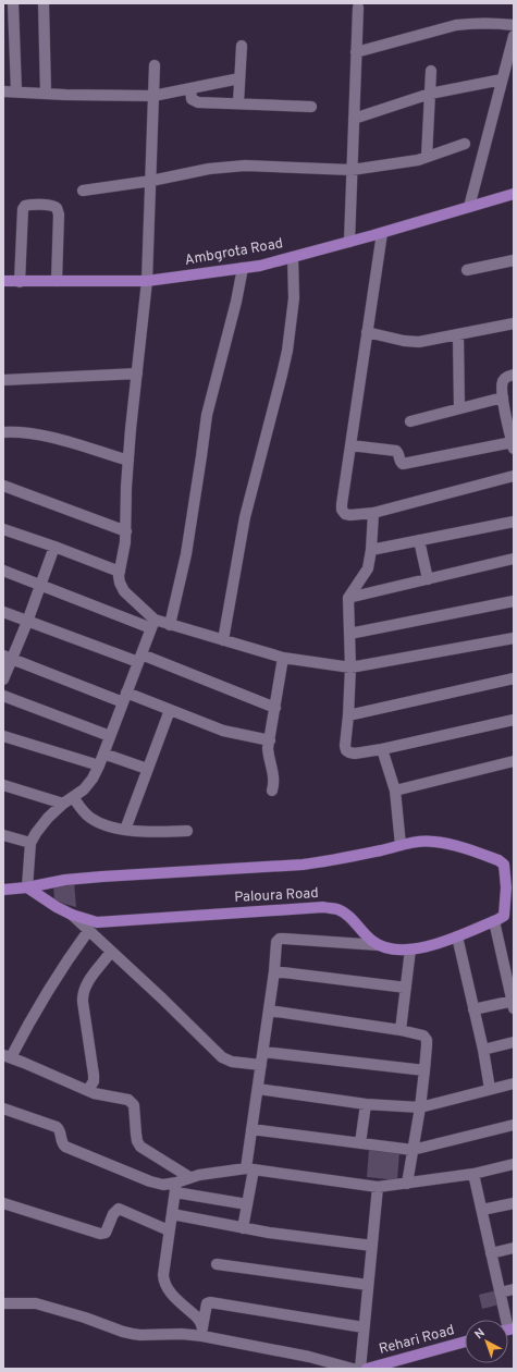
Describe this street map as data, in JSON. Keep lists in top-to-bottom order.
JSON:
{
  "streets": {
    "main road": ["Ambgrota Road", "Paloura Road", "Rehari Road"]
  },
  "north": "top left"
}
